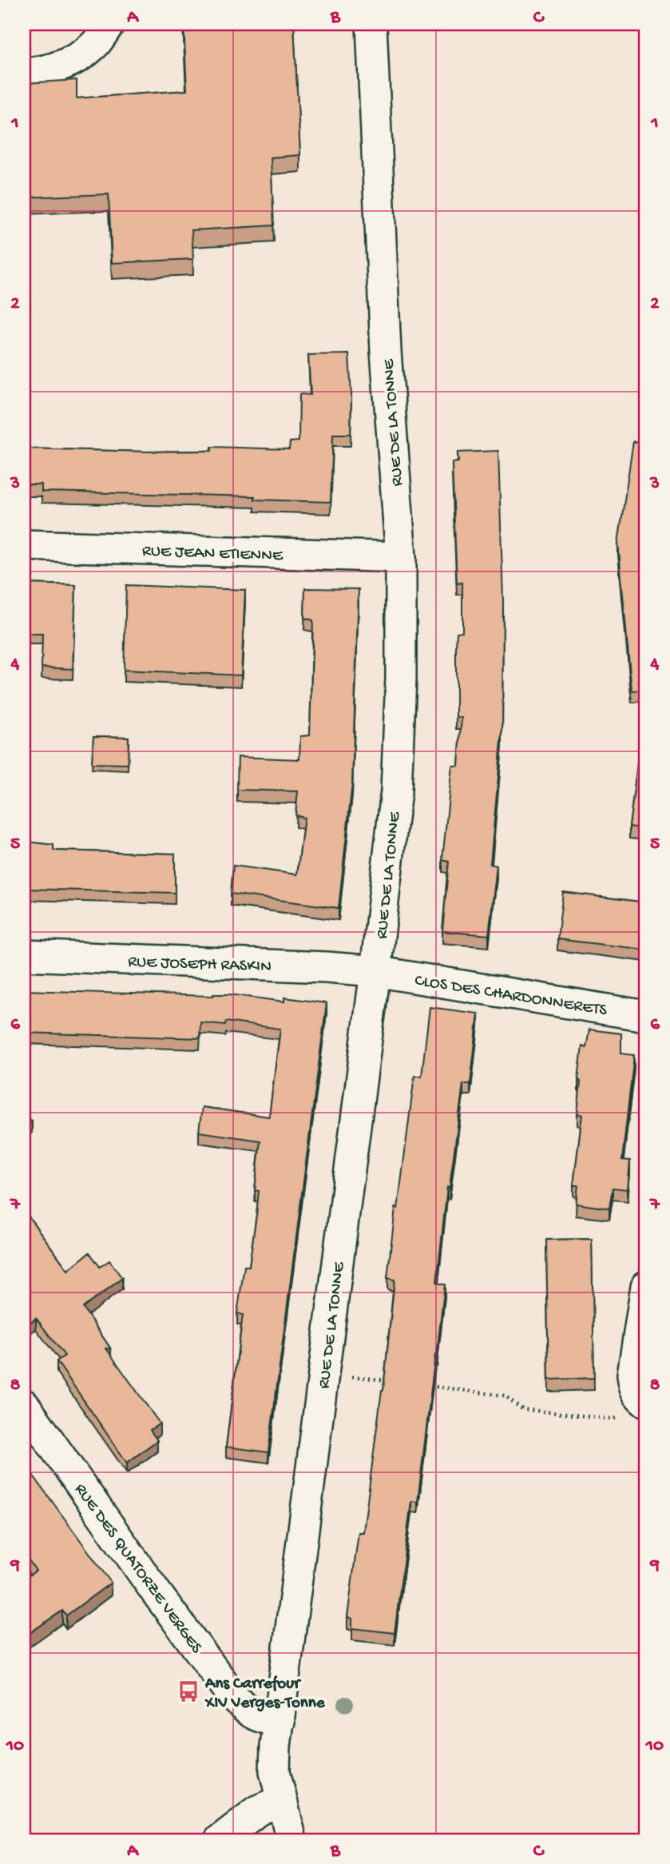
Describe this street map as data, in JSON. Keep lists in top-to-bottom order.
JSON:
{
  "streets": {
    "street": [
      "RUE DE LA TONNE",
      "RUE JEAN ETIENNE",
      "RUE JOSEPH RASKIN",
      "CLOS DES CHARDONNERETS",
      "RUE DES QUATORZE VERGES"
    ]
  },
  "crossings": [
    ["RUE DE LA TONNE", "RUE JEAN ETIENNE"],
    ["RUE DE LA TONNE", "RUE JOSEPH RASKIN"],
    ["RUE DE LA TONNE", "CLOS DES CHARDONNERETS"],
    ["RUE DE LA TONNE", "RUE DES QUATORZE VERGES"],
    ["RUE JOSEPH RASKIN", "CLOS DES CHARDONNERETS"]
  ],
  "places": {
    "bus stop": ["Ans Carrefour XIV Verges-Tonne"]
  },
  "grid": {
    "columns": ["A", "B", "C"],
    "rows": [
      "1",
      "2",
      "3",
      "4",
      "5",
      "6",
      "7",
      "8",
      "9",
      "10"
    ]
  }
}
